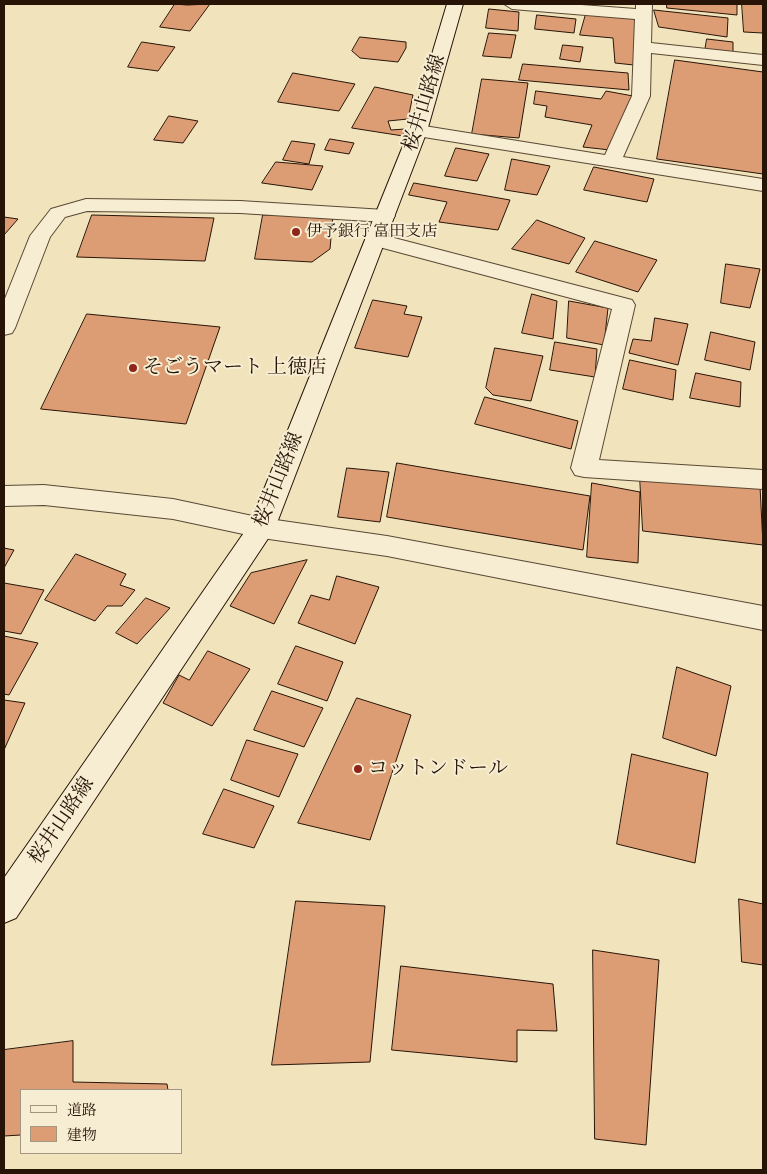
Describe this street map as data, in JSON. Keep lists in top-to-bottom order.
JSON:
{
  "streets": {
    "street": ["桜井山路線"]
  },
  "places": ["伊予銀行 富田支店", "そごうマート 上徳店", "コットンドール"],
  "legend": ["道路", "建物"]
}
